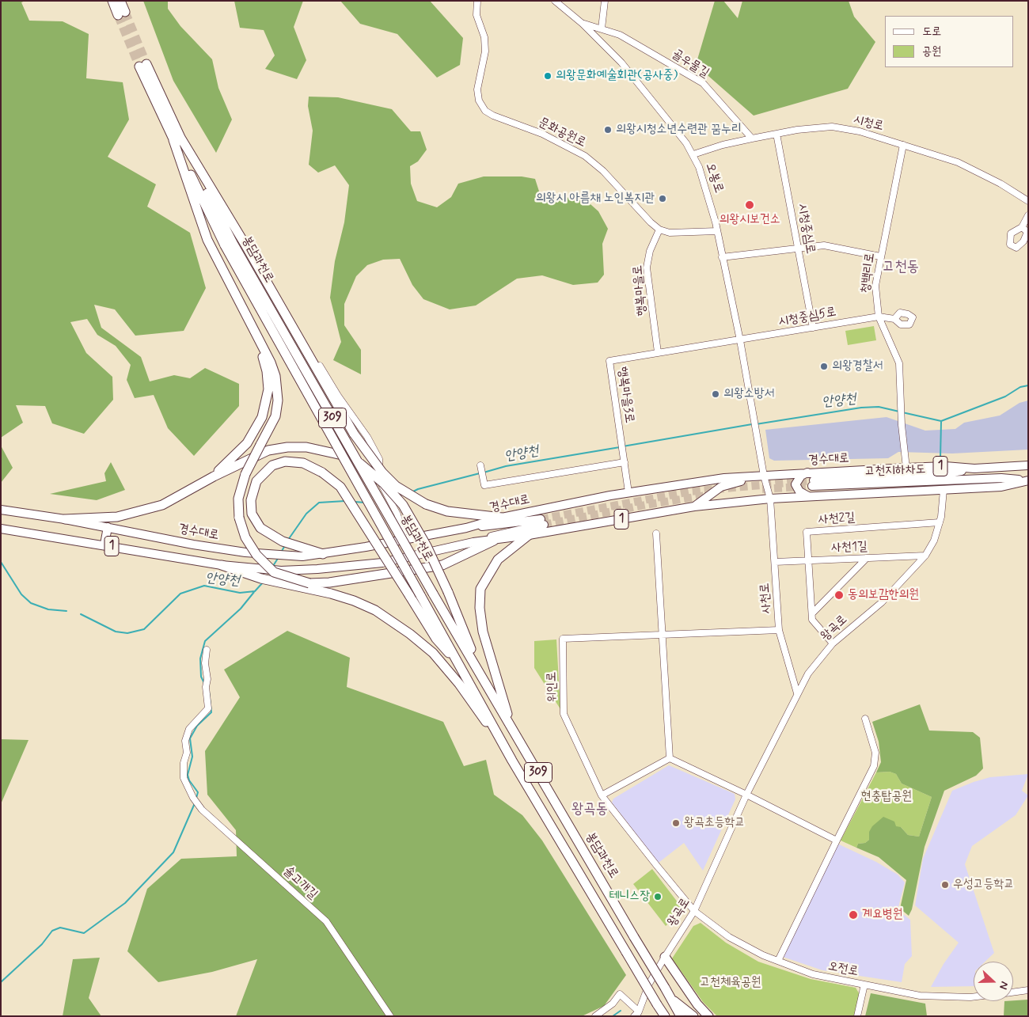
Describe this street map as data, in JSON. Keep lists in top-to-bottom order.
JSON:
{
  "streets": {
    "highway": ["봉담과천로", "309"],
    "main road": ["경수대로", "1", "고천지하차도"],
    "street": [
      "골우물길",
      "시청로",
      "문화공원로",
      "오봉로",
      "시청중심로",
      "청백리로",
      "행복마을로",
      "시청중심5로",
      "행복마을3로",
      "사천2길",
      "사천1길",
      "사천로",
      "왕곡로",
      "위인로",
      "솔고개길",
      "오전로"
    ]
  },
  "crossings": [
    ["골우물길", "시청로"],
    ["골우물길", "오봉로"],
    ["시청로", "오봉로"],
    ["시청로", "시청중심로"],
    ["시청로", "청백리로"],
    ["문화공원로", "행복마을로"],
    ["오봉로", "시청중심5로"],
    ["오봉로", "행복마을3로"],
    ["오봉로", "경수대로"],
    ["시청중심로", "시청중심5로"],
    ["청백리로", "시청중심5로"],
    ["청백리로", "경수대로"],
    ["행복마을로", "행복마을3로"],
    ["시청중심5로", "행복마을3로"],
    ["행복마을3로", "경수대로"],
    ["경수대로", "1"],
    ["경수대로", "고천지하차도"],
    ["1", "고천지하차도"],
    ["1", "사천로"],
    ["1", "왕곡로"],
    ["사천2길", "사천1길"],
    ["사천2길", "왕곡로"],
    ["사천1길", "사천로"],
    ["사천1길", "왕곡로"],
    ["사천로", "왕곡로"],
    ["사천로", "위인로"],
    ["왕곡로", "위인로"],
    ["왕곡로", "오전로"],
    ["위인로", "오전로"]
  ],
  "districts": ["고천동", "왕곡동"],
  "water": ["안양천"],
  "parks": ["현충탑공원", "고천체육공원"],
  "places": [
    "의왕문화예술회관(공사중)",
    "의왕시청소년수련관 꿈누리",
    "의왕시 아름채 노인복지관",
    "의왕시보건소",
    "의왕경찰서",
    "의왕소방서",
    "동의보감한의원",
    "왕곡초등학교",
    "우성고등학교",
    "테니스장",
    "계요병원"
  ],
  "legend": ["도로", "공원"],
  "north": "right"
}
